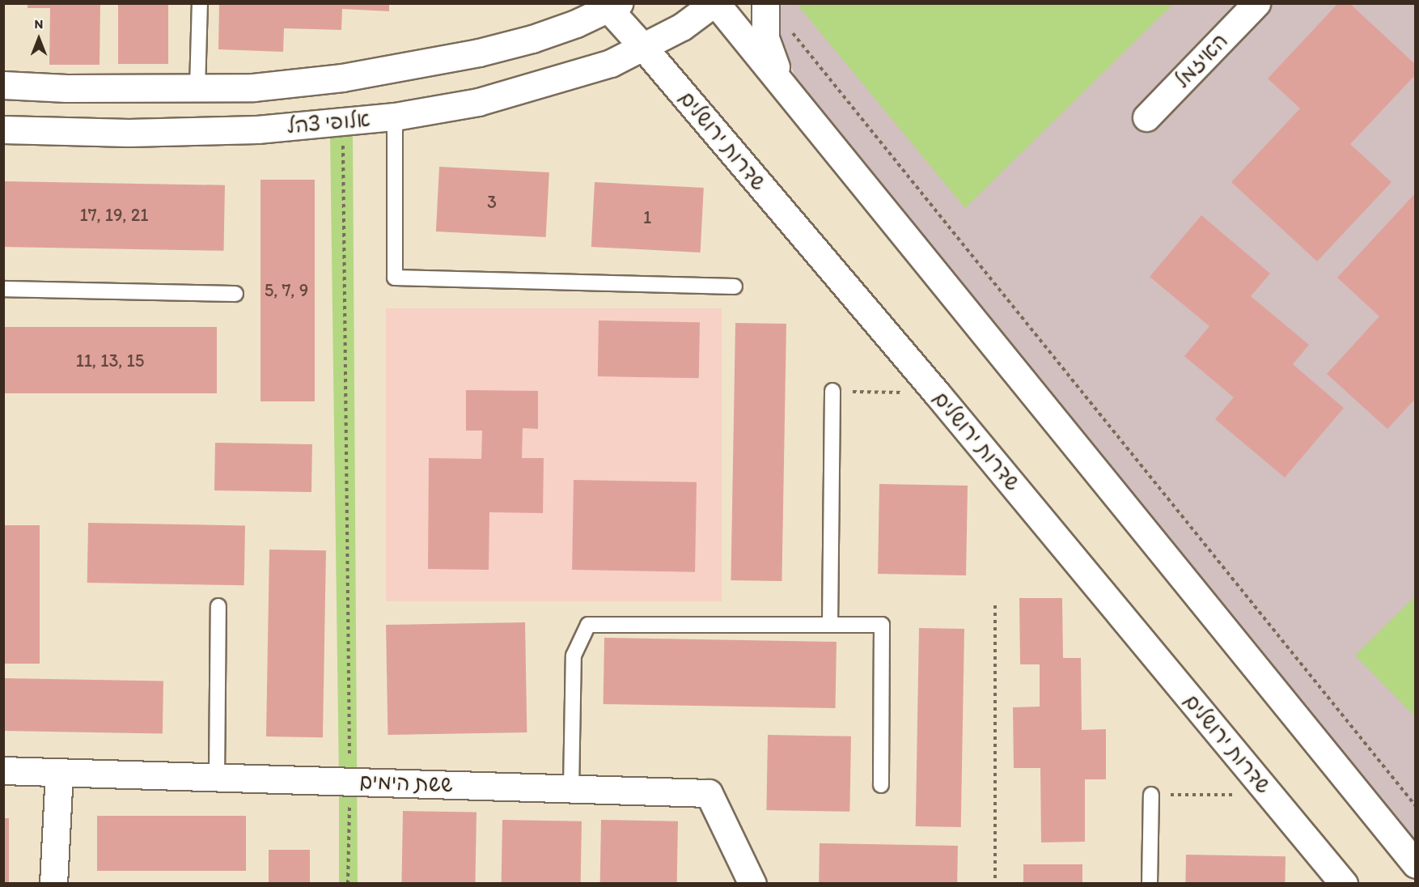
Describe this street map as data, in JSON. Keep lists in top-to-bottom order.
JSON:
{
  "streets": {
    "main road": [
      "האיזמל",
      "אלופי צהל",
      "שדרות ירושלים",
      "ששת הימים"
    ]
  },
  "crossings": [
    ["אלופי צהל", "שדרות ירושלים"]
  ],
  "house_numbers": [
    "3",
    "17, 19, 21",
    "1",
    "5, 7, 9",
    "11, 13, 15"
  ],
  "north": "top"
}
